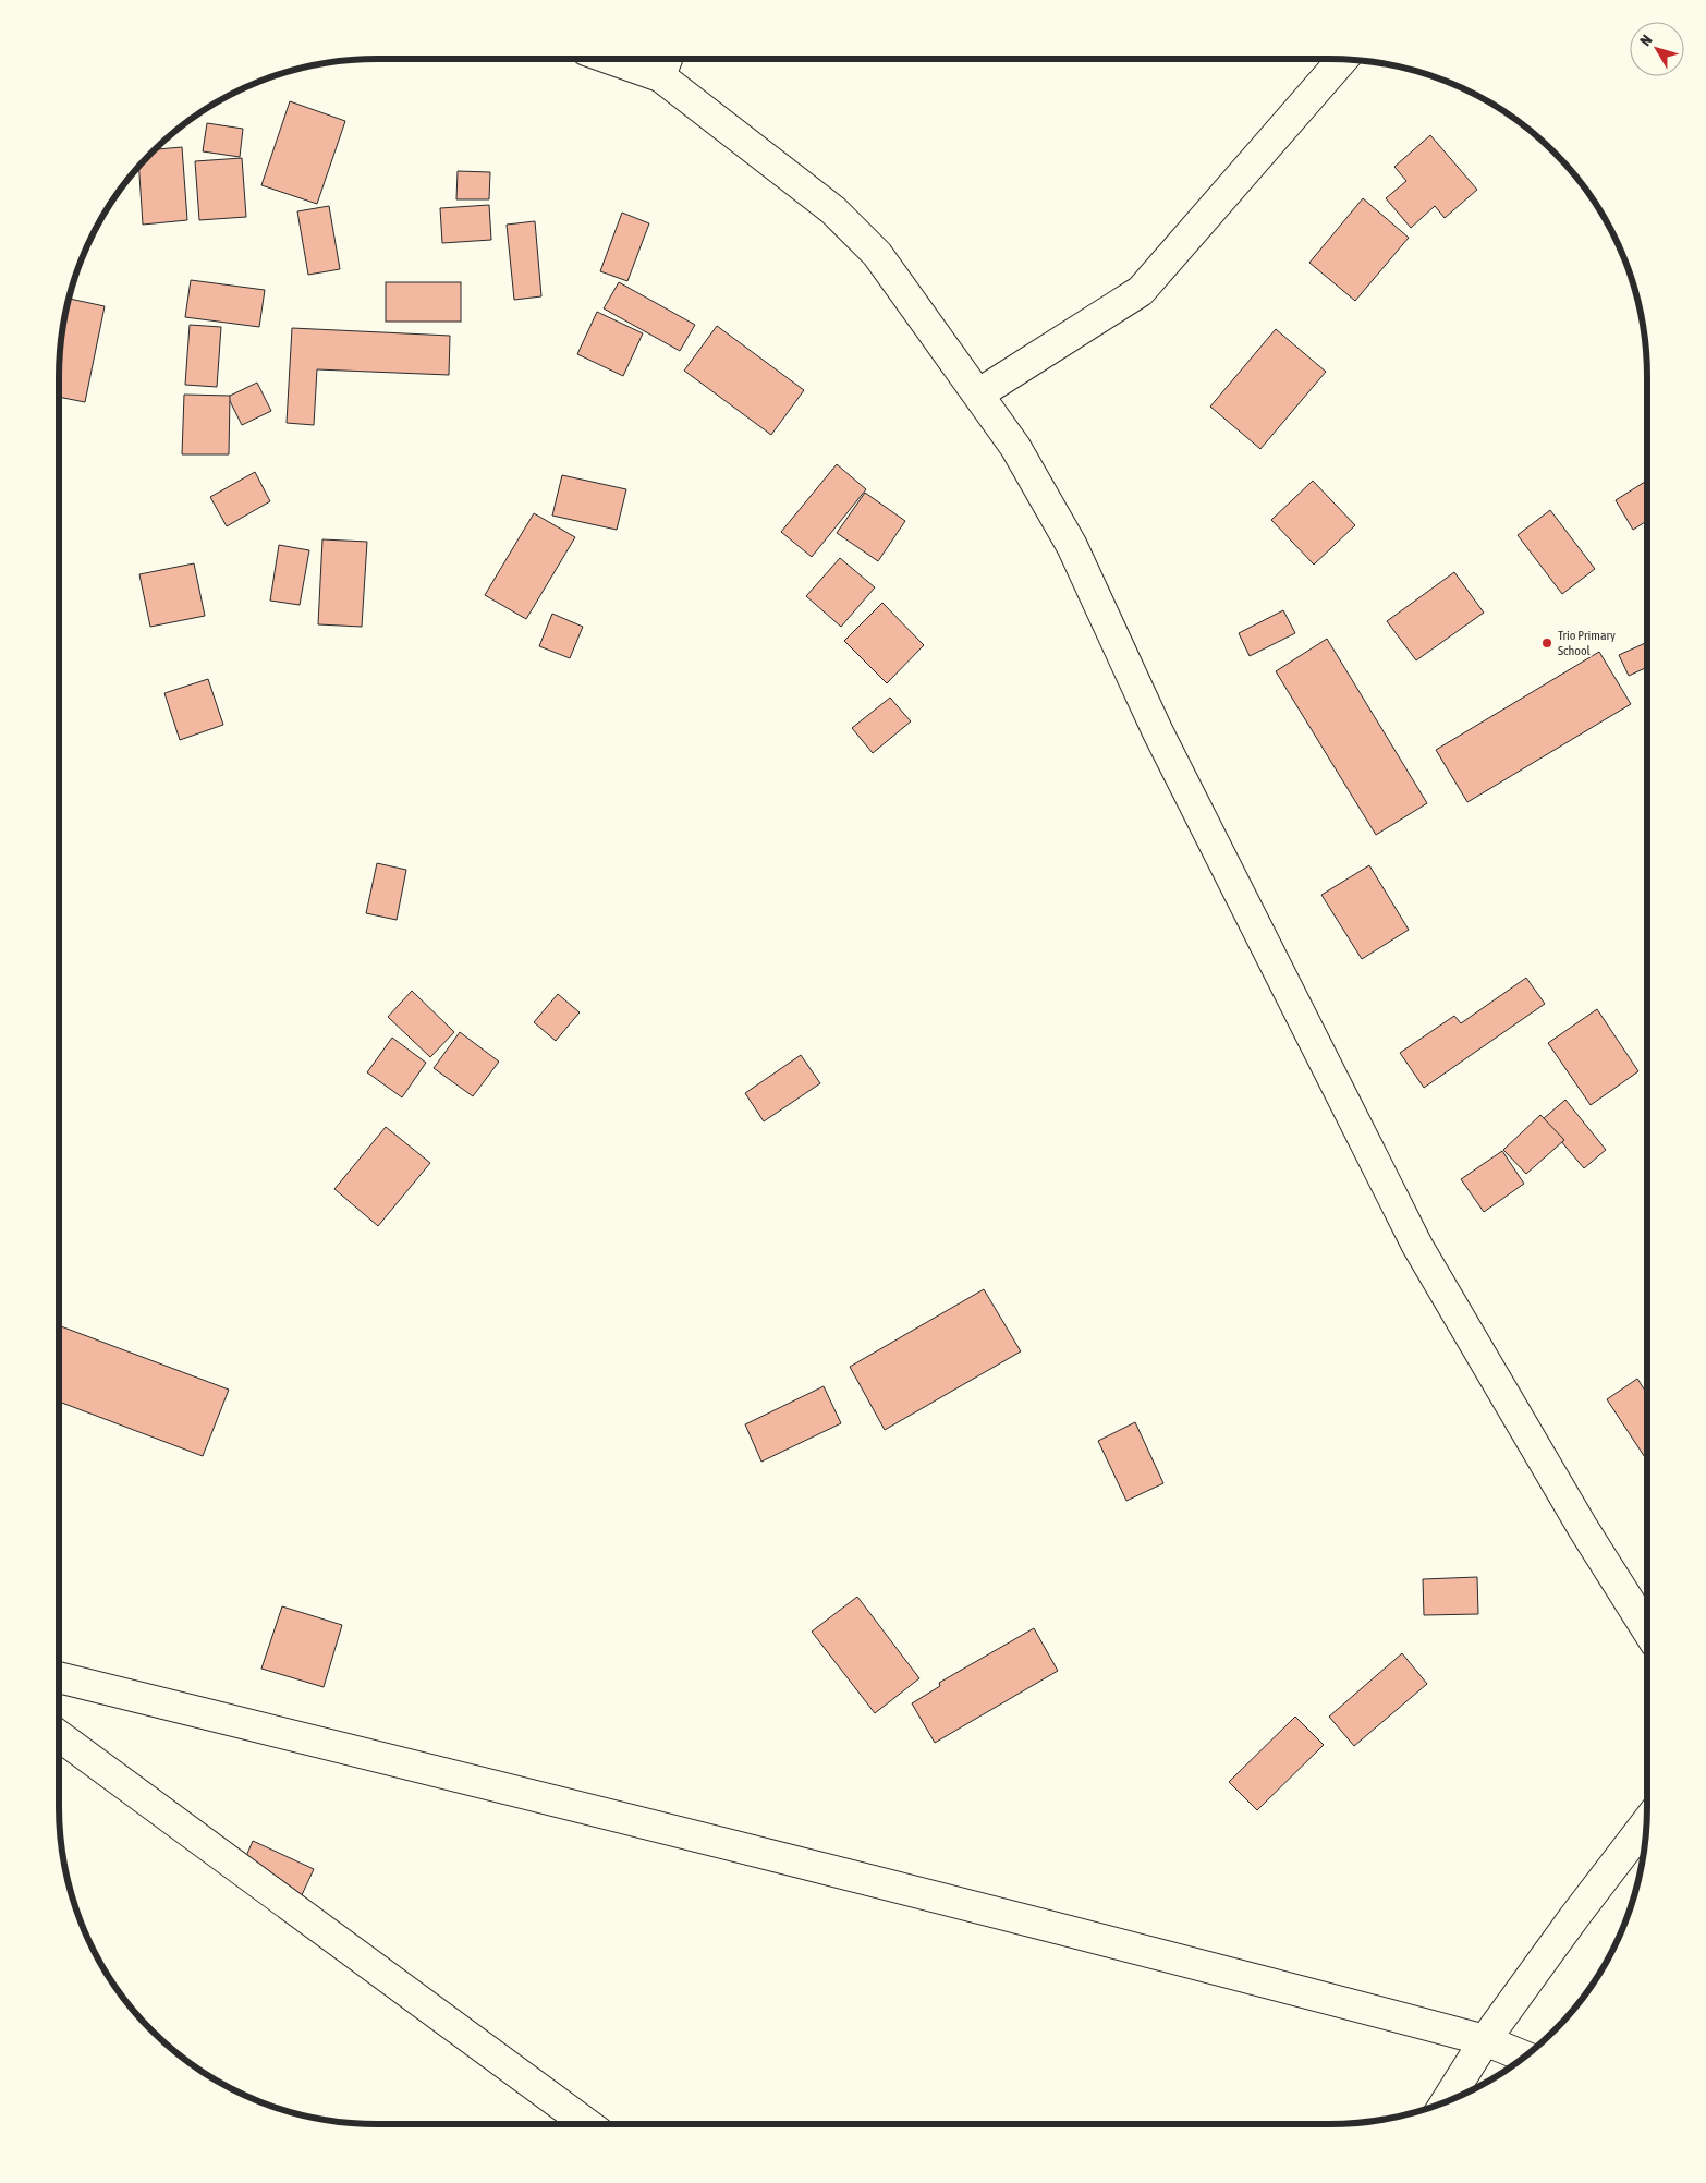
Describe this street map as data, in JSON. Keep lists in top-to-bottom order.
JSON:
{
  "places": ["Trio Primary School"],
  "north": "top left"
}
